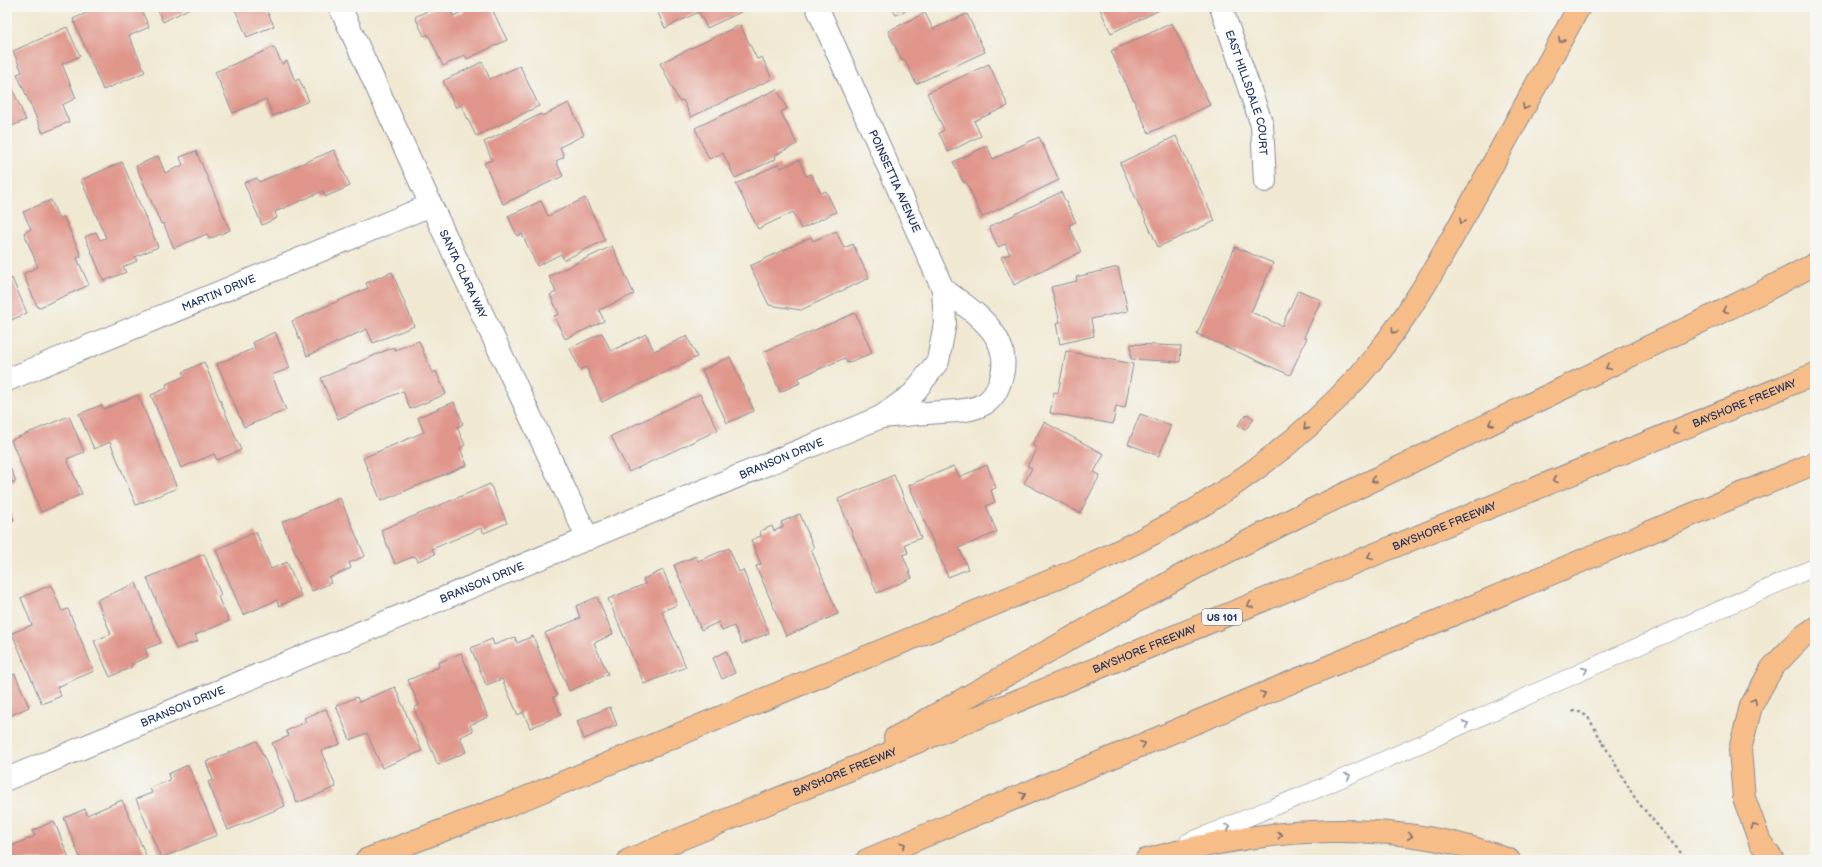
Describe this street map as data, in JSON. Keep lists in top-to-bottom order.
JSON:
{
  "streets": {
    "highway": ["BAYSHORE FREEWAY", "US 101"],
    "street": [
      "EAST HILLSDALE COURT",
      "POINSETTIA AVENUE",
      "SANTA CLARA WAY",
      "MARTIN DRIVE",
      "BRANSON DRIVE"
    ]
  },
  "crossings": [
    ["POINSETTIA AVENUE", "BRANSON DRIVE"],
    ["SANTA CLARA WAY", "MARTIN DRIVE"],
    ["SANTA CLARA WAY", "BRANSON DRIVE"]
  ]
}
